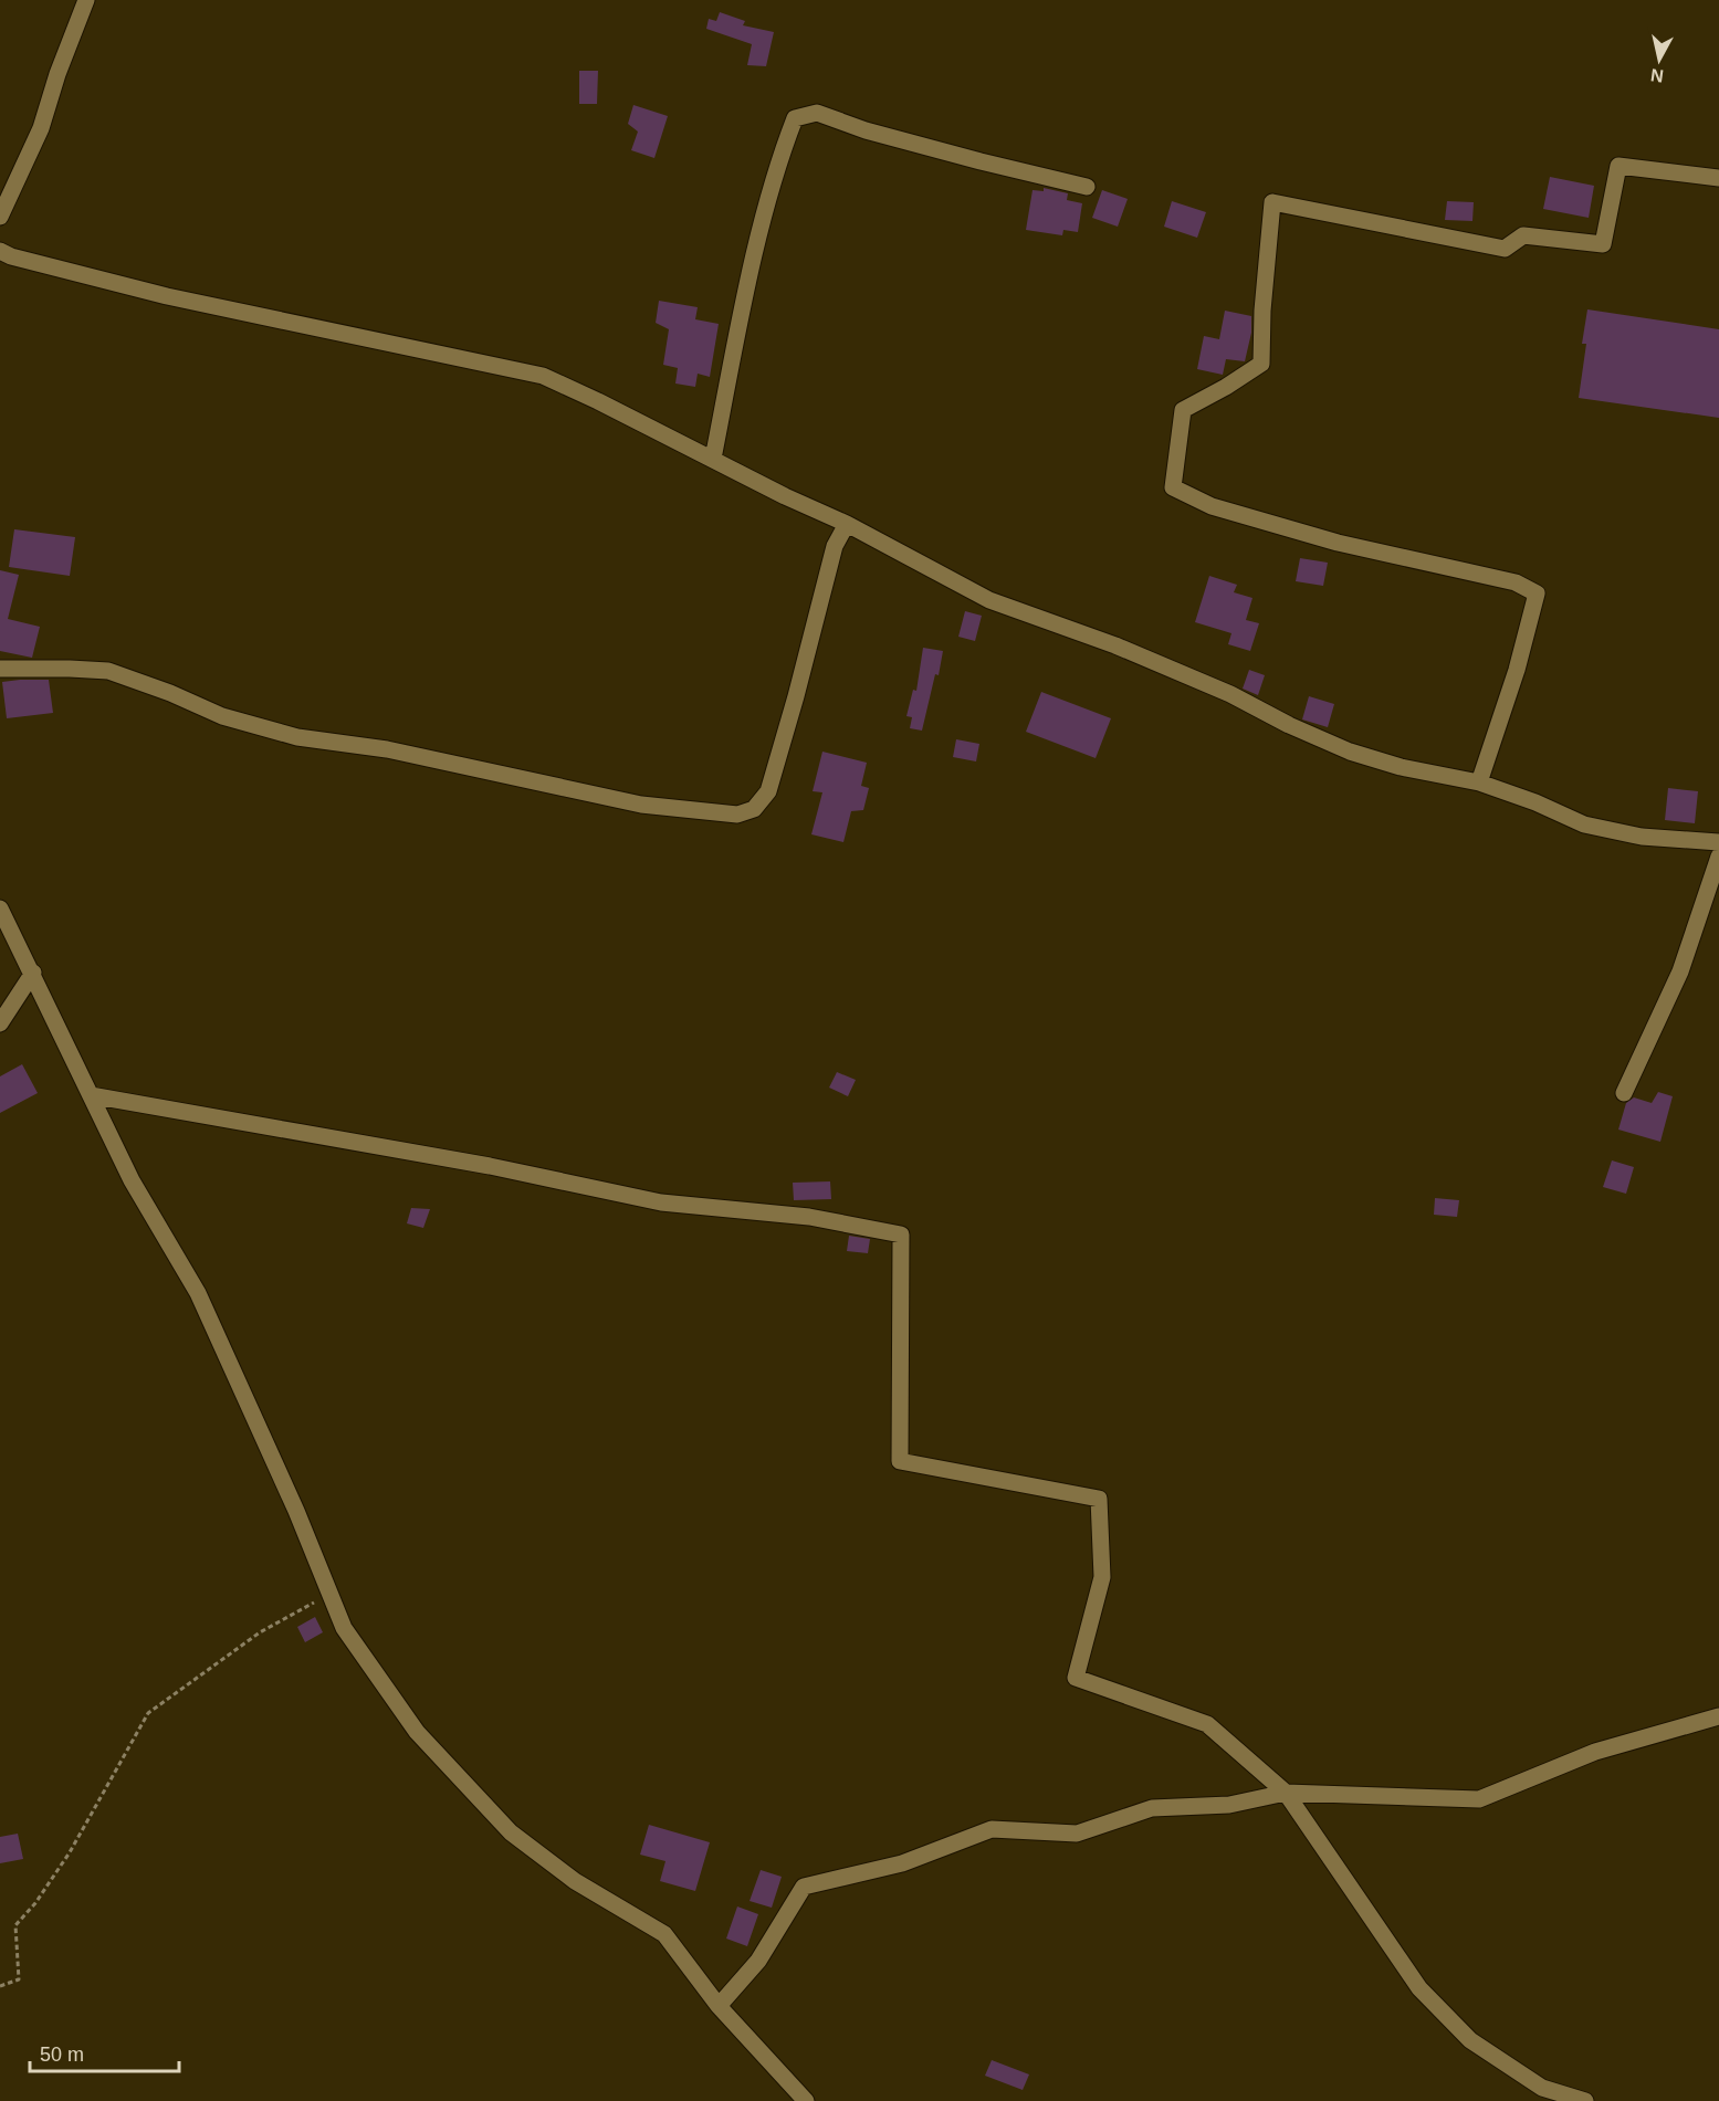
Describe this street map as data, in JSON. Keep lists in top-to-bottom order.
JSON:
{
  "scale_bar": "50 m",
  "north": "bottom"
}
